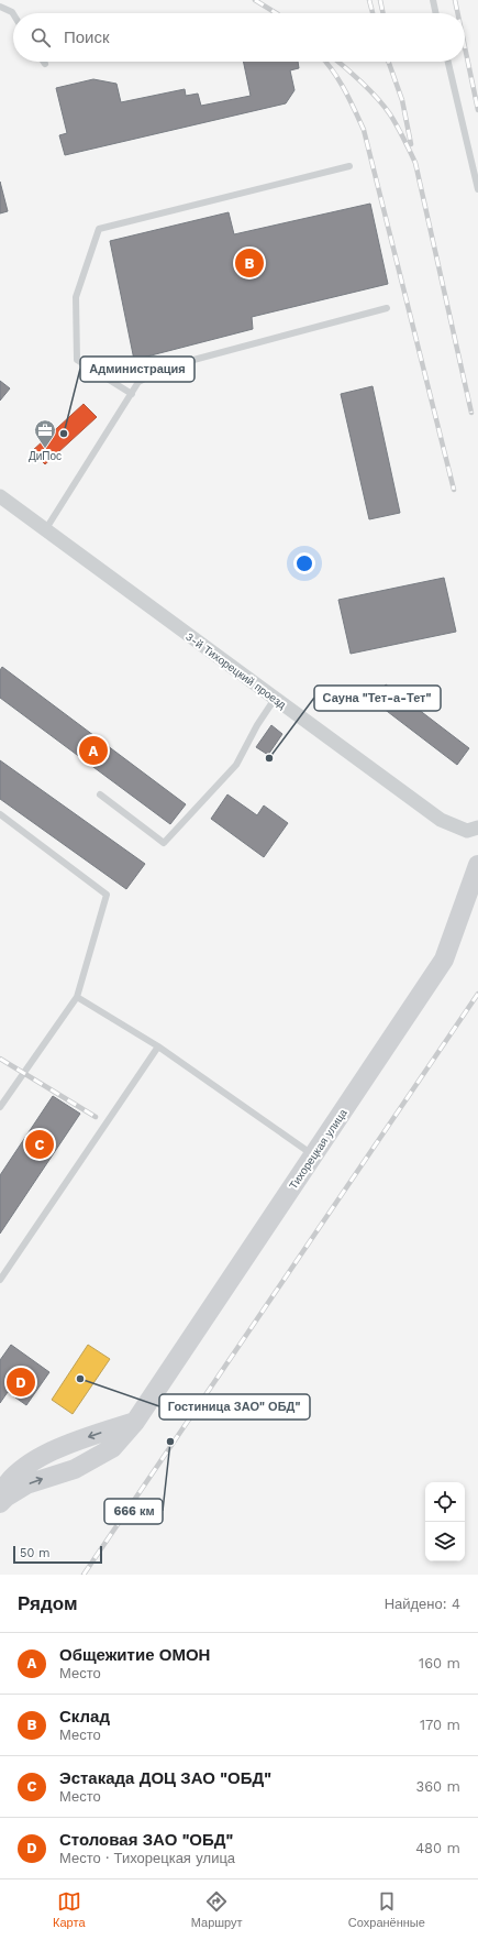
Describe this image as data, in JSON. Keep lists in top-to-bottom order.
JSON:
{
  "streets": {
    "street": ["3-й Тихорецкий проезд", "Тихорецкая улица"]
  },
  "places": {
    "other": [
      "Администрация",
      "Сауна \"Тет-а-Тет\"",
      "Гостиница ЗАО\" ОБД\"",
      "666 км"
    ],
    "office": ["ДиПос"]
  },
  "scale_bar": "50 m",
  "page": {
    "search": "Поиск",
    "pins": [
      "B",
      "A",
      "C",
      "D"
    ],
    "scale": "50 m",
    "heading": ["Рядом", "Найдено: 4"],
    "list": [
      {
        "mark": "A",
        "name": "Общежитие ОМОН",
        "note": "Место",
        "value": "160 m"
      },
      {
        "mark": "B",
        "name": "Склад",
        "note": "Место",
        "value": "170 m"
      },
      {
        "mark": "C",
        "name": "Эстакада ДОЦ ЗАО \"ОБД\"",
        "note": "Место",
        "value": "360 m"
      },
      {
        "mark": "D",
        "name": "Столовая ЗАО \"ОБД\"",
        "note": "Место · Тихорецкая улица",
        "value": "480 m"
      }
    ],
    "nav": ["Карта", "Маршрут", "Сохранённые"]
  }
}
